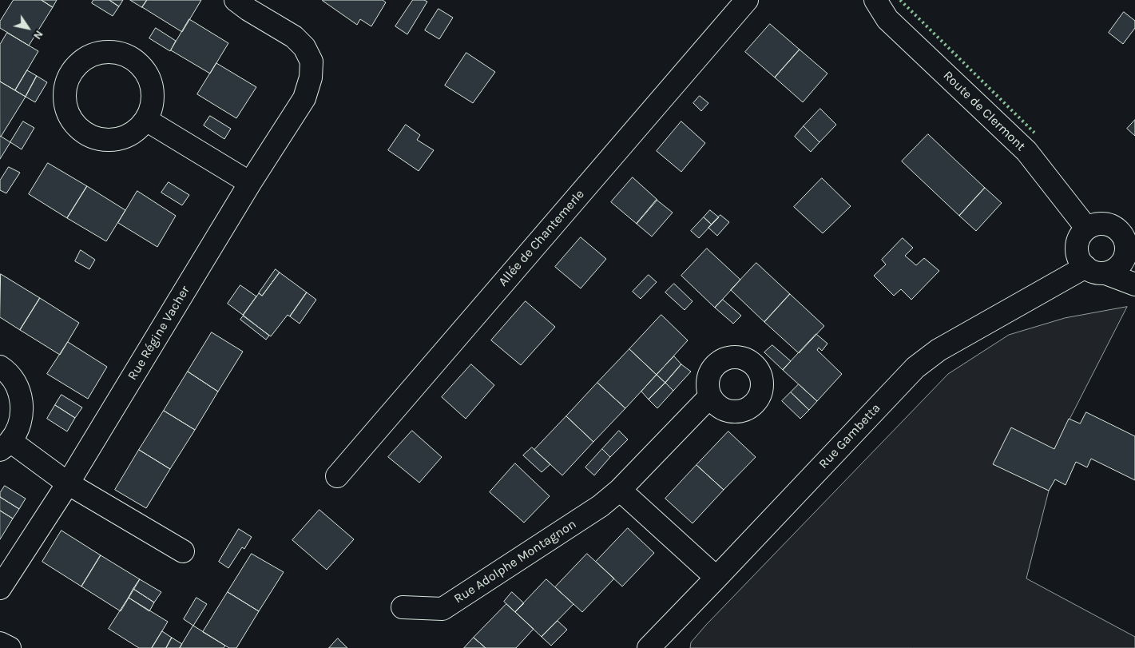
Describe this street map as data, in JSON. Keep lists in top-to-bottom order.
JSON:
{
  "streets": {
    "street": [
      "Route de Clermont",
      "Allée de Chantemerle",
      "Rue Régine Vacher",
      "Rue Gambetta",
      "Rue Adolphe Montagnon"
    ]
  },
  "crossings": [
    ["Route de Clermont", "Rue Gambetta"]
  ],
  "north": "bottom right"
}
